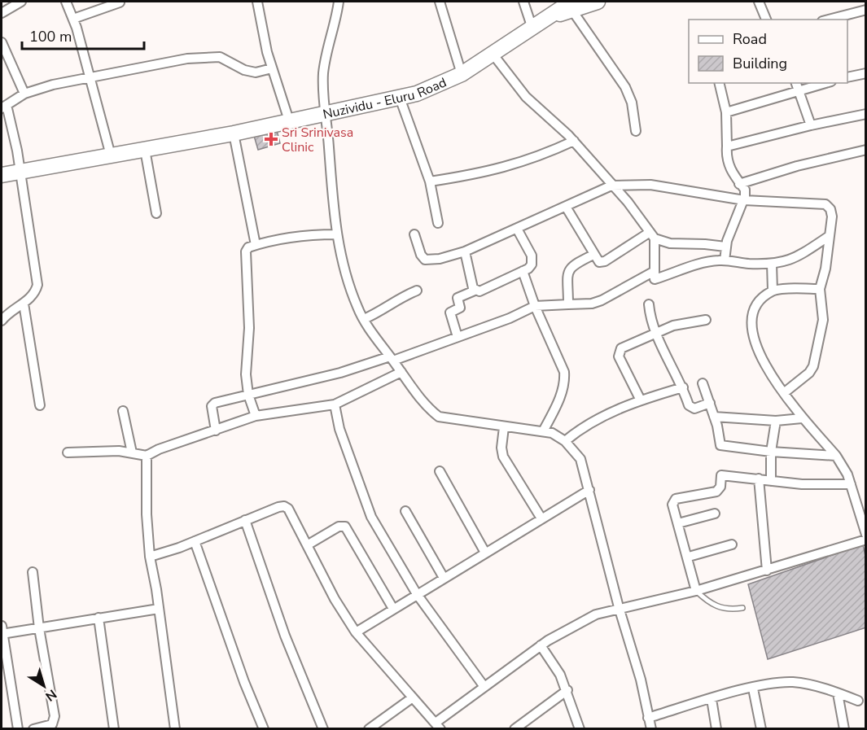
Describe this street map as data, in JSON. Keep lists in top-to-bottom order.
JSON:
{
  "streets": {
    "main road": ["Nuzividu - Eluru Road"]
  },
  "places": {
    "health": ["Sri Srinivasa Clinic"]
  },
  "legend": ["Road", "Building"],
  "scale_bar": "100 m",
  "north": "bottom right"
}
